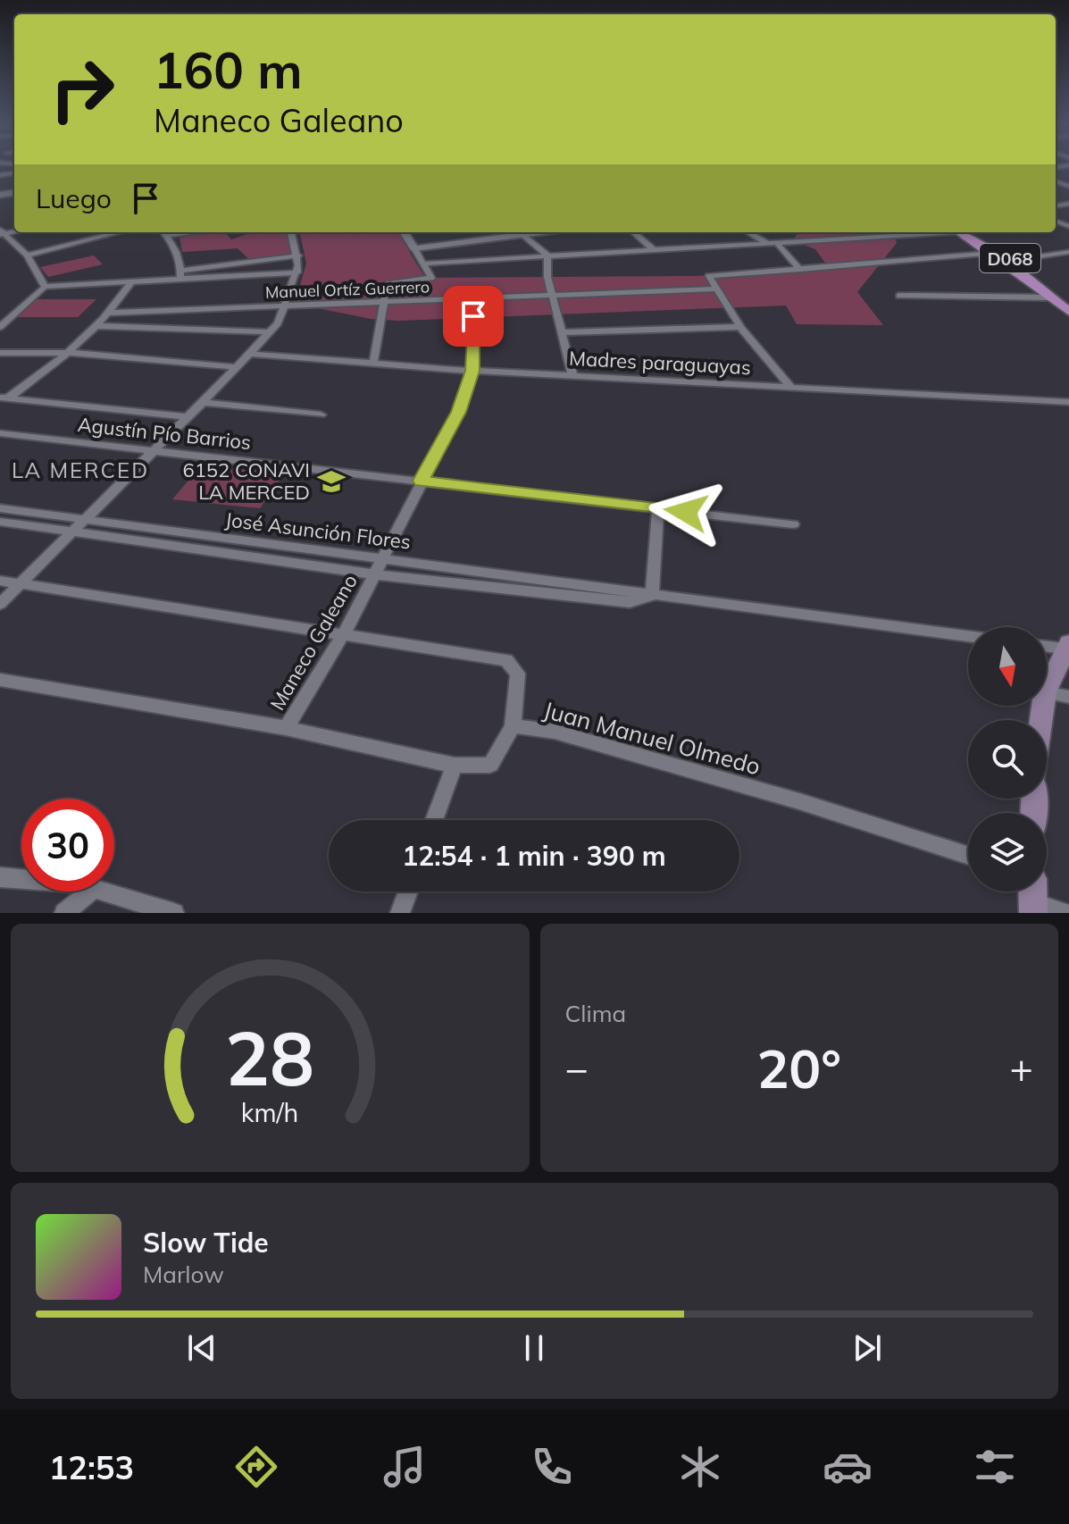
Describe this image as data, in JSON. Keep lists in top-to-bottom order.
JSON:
{
  "streets": {
    "main road": ["D068"],
    "street": [
      "Manuel Ortíz Guerrero",
      "Madres paraguayas",
      "Agustín Pío Barrios",
      "José Asunción Flores",
      "Maneco Galeano",
      "Juan Manuel Olmedo"
    ]
  },
  "crossings": [
    ["Manuel Ortíz Guerrero", "Maneco Galeano"],
    ["Madres paraguayas", "Maneco Galeano"],
    ["Agustín Pío Barrios", "Maneco Galeano"],
    ["José Asunción Flores", "Maneco Galeano"],
    ["Maneco Galeano", "Juan Manuel Olmedo"]
  ],
  "districts": ["LA MERCED"],
  "places": {
    "school or university": ["6152 CONAVI LA MERCED"]
  },
  "north": "bottom",
  "page": {
    "turn": ["160 m", "Maneco Galeano"],
    "then": "Luego",
    "limit": "30",
    "trip": "12:54 · 1 min · 390 m",
    "tile": "Clima",
    "heat": ["−", "20°", "+"],
    "song": ["Slow Tide", "Marlow"],
    "tabs": "12:53",
    "gauge": ["28", "km/h"]
  }
}
